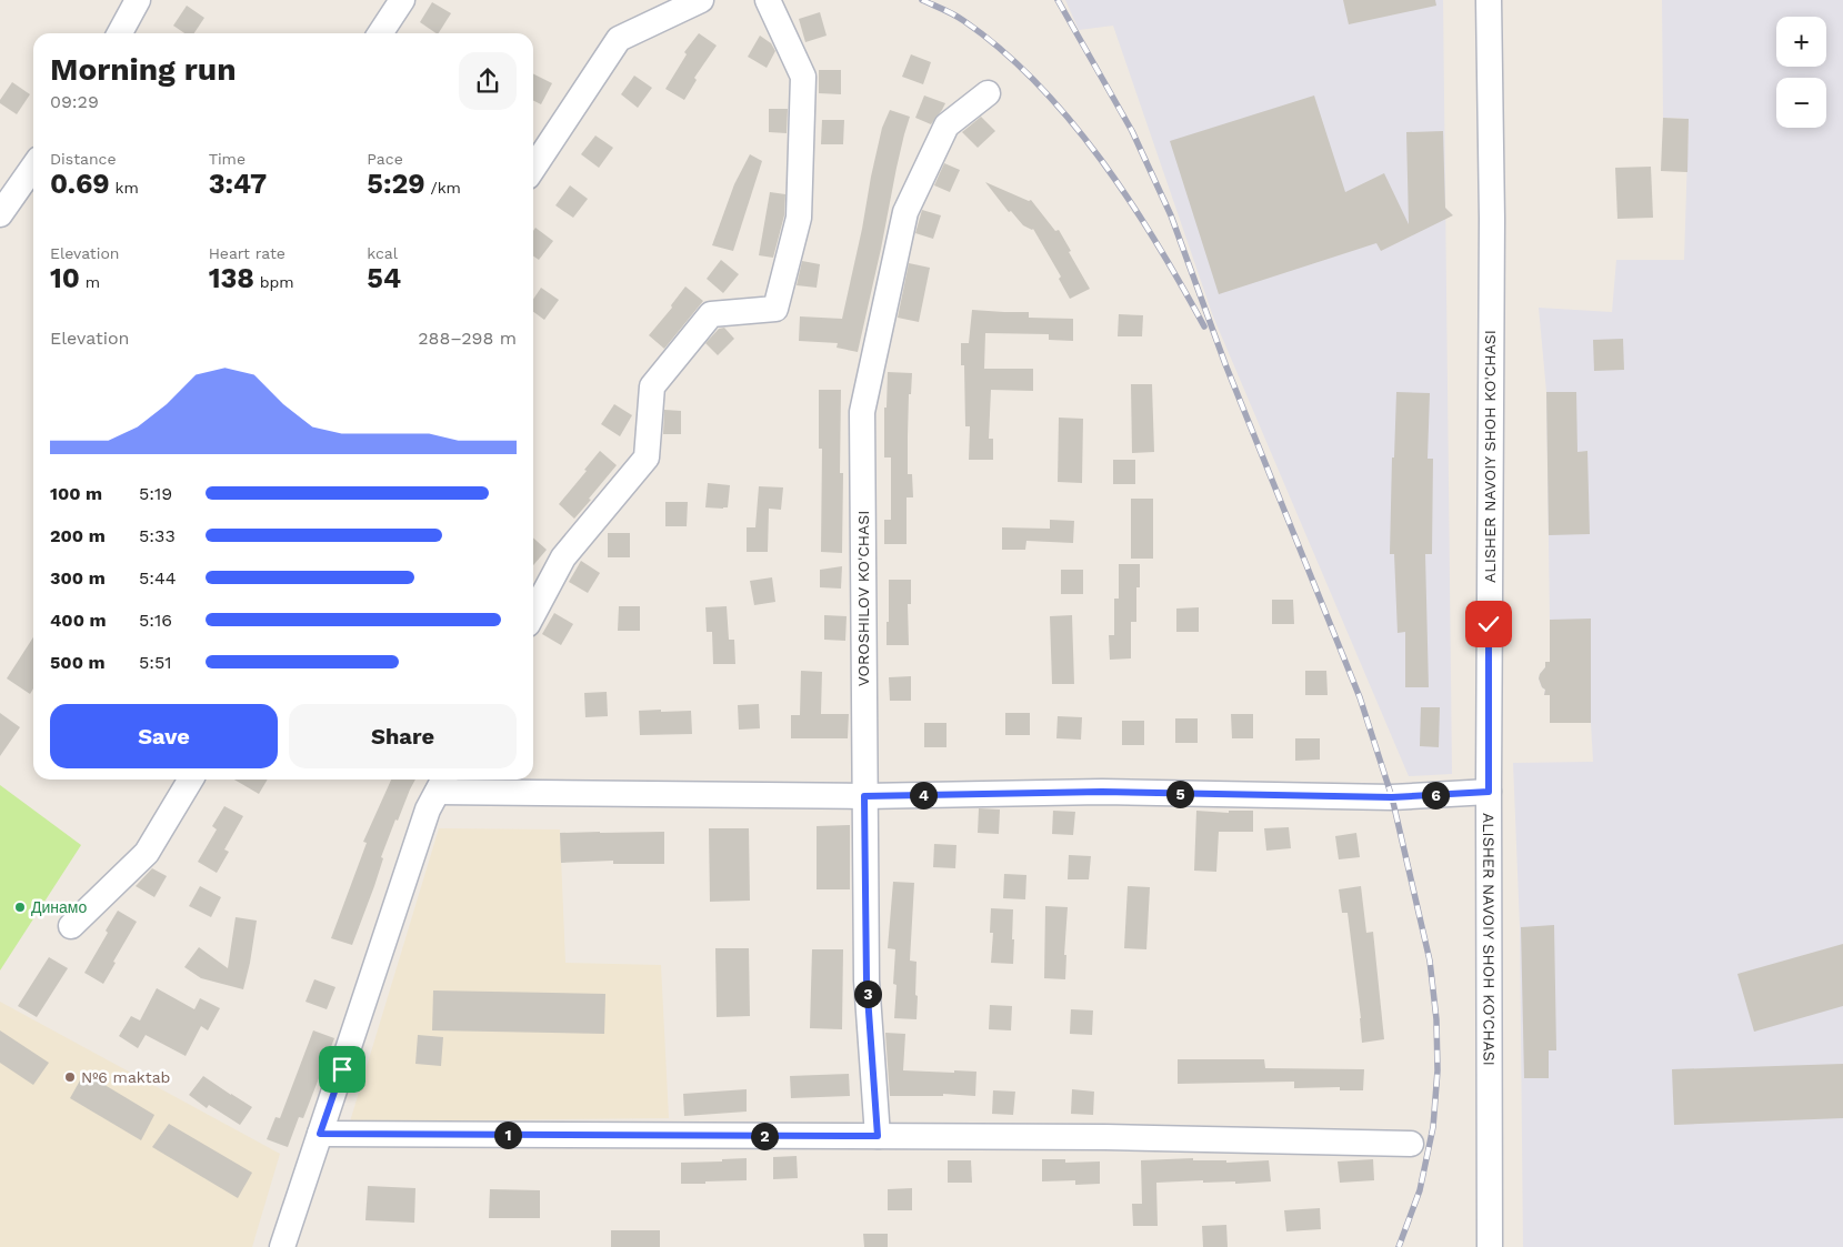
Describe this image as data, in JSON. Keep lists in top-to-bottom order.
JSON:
{
  "streets": {
    "street": ["ALISHER NAVOIY SHOH KO'CHASI", "VOROSHILOV KO'CHASI"]
  },
  "places": ["Динамо", "№6 maktab"],
  "page": {
    "map_buttons": ["+", "−"],
    "heading": ["Morning run", "09:29"],
    "stats": [
      ["Distance", "0.69 km"],
      ["Time", "3:47"],
      ["Pace", "5:29 /km"],
      ["Elevation", "10 m"],
      ["Heart rate", "138 bpm"],
      ["kcal", "54"]
    ],
    "chart": ["Elevation", "288–298 m"],
    "list": [
      {
        "name": "100 m",
        "note": "5:19"
      },
      {
        "name": "200 m",
        "note": "5:33"
      },
      {
        "name": "300 m",
        "note": "5:44"
      },
      {
        "name": "400 m",
        "note": "5:16"
      },
      {
        "name": "500 m",
        "note": "5:51"
      }
    ],
    "buttons": ["Save", "Share"],
    "pins": [
      "5",
      "4",
      "6",
      "3",
      "1",
      "2"
    ]
  }
}
